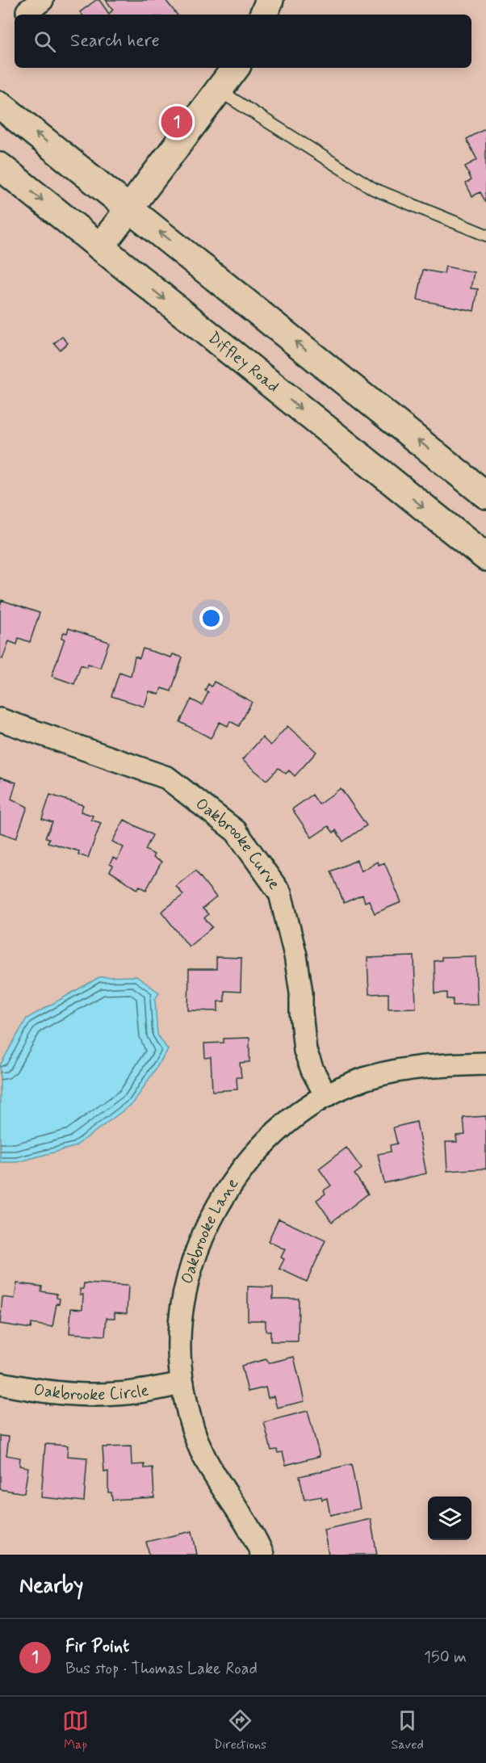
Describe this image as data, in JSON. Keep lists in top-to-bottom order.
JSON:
{
  "streets": {
    "main road": ["Diffley Road"],
    "street": ["Oakbrooke Curve", "Oakbrooke Lane", "Oakbrooke Circle"]
  },
  "crossings": [
    ["Oakbrooke Curve", "Oakbrooke Lane"],
    ["Oakbrooke Lane", "Oakbrooke Circle"]
  ],
  "page": {
    "search": "Search here",
    "pins": "1",
    "heading": "Nearby",
    "list": [
      {
        "mark": "1",
        "name": "Fir Point",
        "note": "Bus stop · Thomas Lake Road",
        "value": "150 m"
      }
    ],
    "nav": ["Map", "Directions", "Saved"]
  }
}
